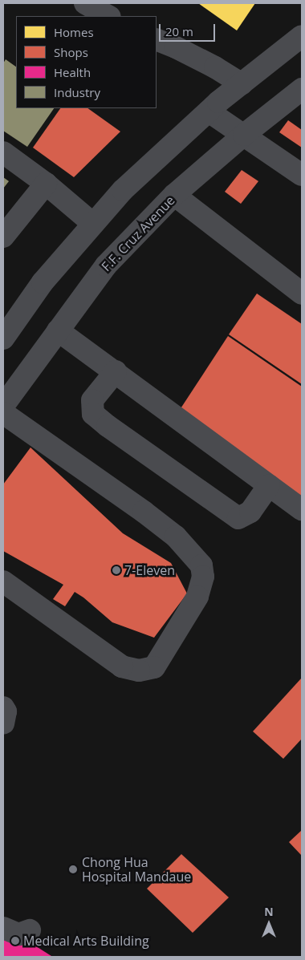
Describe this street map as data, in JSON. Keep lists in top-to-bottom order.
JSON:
{
  "streets": {
    "street": ["F.F. Cruz Avenue"]
  },
  "places": ["7-Eleven", "Chong Hua Hospital Mandaue", "Medical Arts Building"],
  "legend": [
    "Homes",
    "Shops",
    "Health",
    "Industry"
  ],
  "scale_bar": "20 m",
  "north": "top"
}
